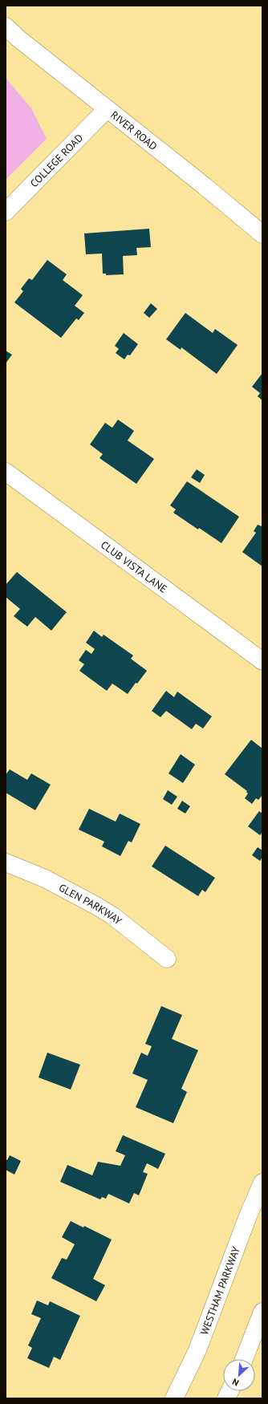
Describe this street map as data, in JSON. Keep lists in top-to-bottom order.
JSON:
{
  "streets": {
    "street": [
      "RIVER ROAD",
      "COLLEGE ROAD",
      "CLUB VISTA LANE",
      "GLEN PARKWAY",
      "WESTHAM PARKWAY"
    ]
  },
  "crossings": [
    ["RIVER ROAD", "COLLEGE ROAD"]
  ],
  "north": "bottom left"
}
